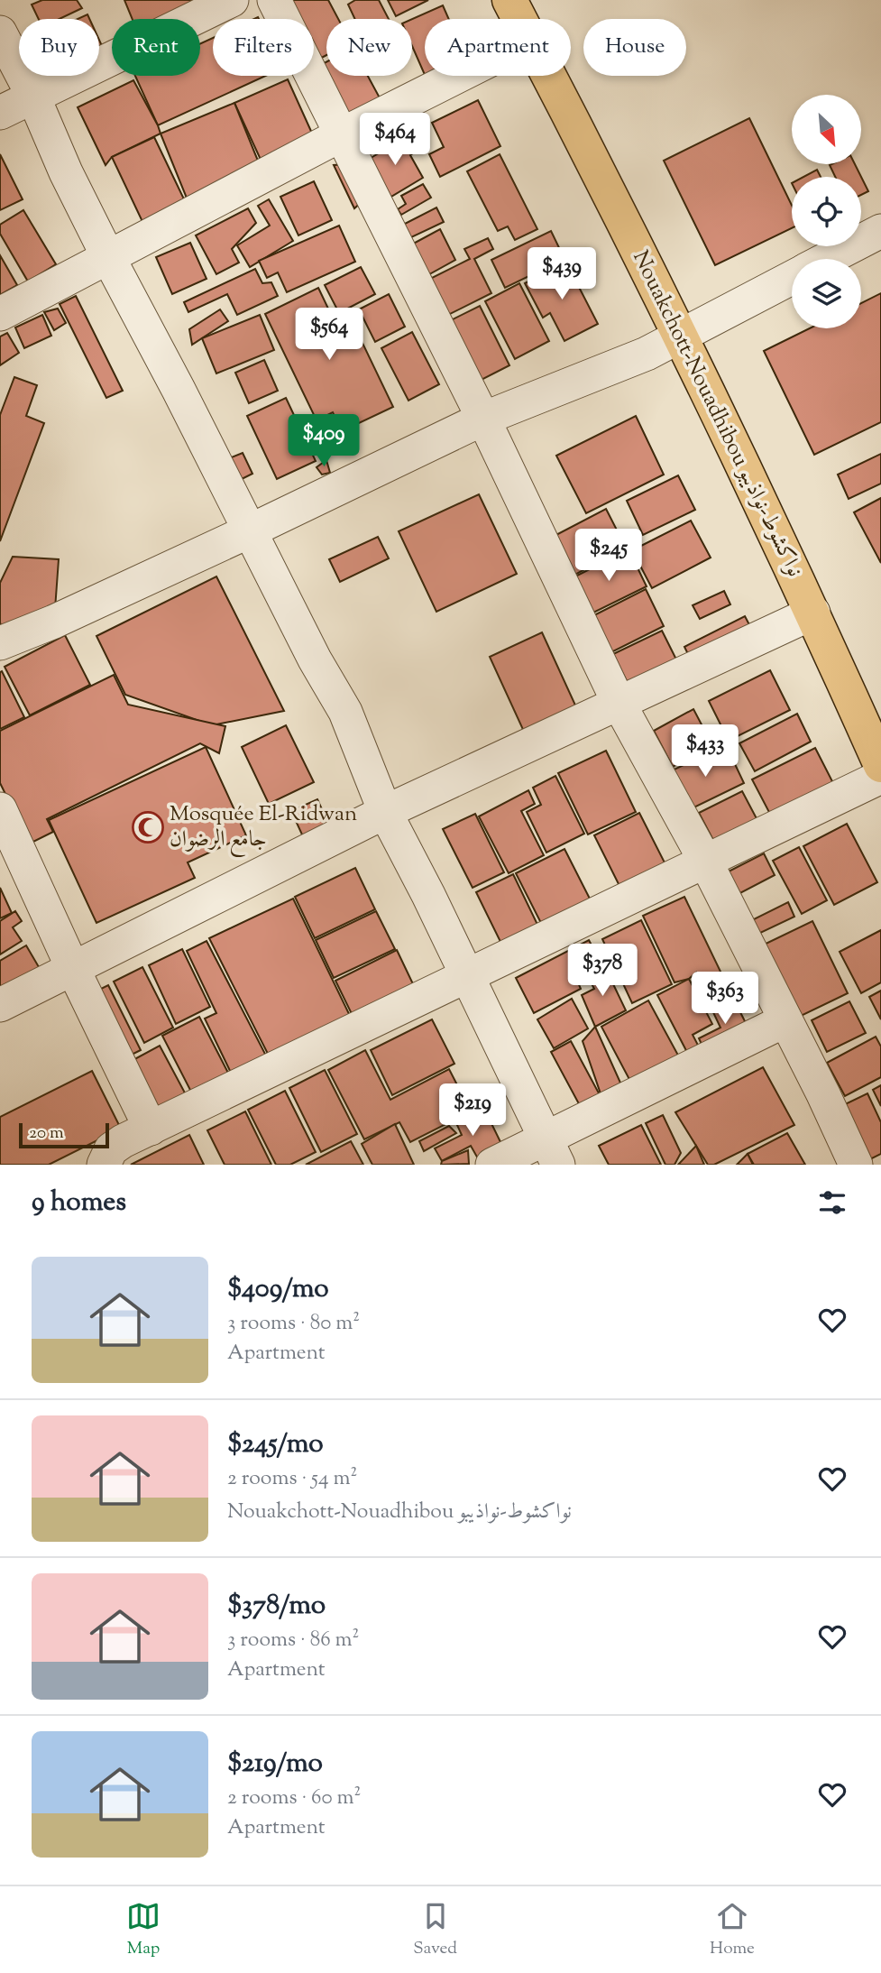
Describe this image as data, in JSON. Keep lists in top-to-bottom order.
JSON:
{
  "streets": {
    "highway": ["Nouakchott-Nouadhibou نواكشوط-نواذيبو"]
  },
  "places": {
    "mosque": ["Mosquée El-Ridwan جامع الرضوان"]
  },
  "scale_bar": "20 m",
  "north": "bottom right",
  "page": {
    "chip": [
      "Buy",
      "Rent",
      "Filters",
      "New",
      "Apartment",
      "House"
    ],
    "price": [
      "$464",
      "$439",
      "$564",
      "$409",
      "$245",
      "$433",
      "$378",
      "$363",
      "$219"
    ],
    "scale": "20 m",
    "heading": "9 homes",
    "list": [
      {
        "name": "$409/mo",
        "note": "3 rooms · 80 m² · Apartment"
      },
      {
        "name": "$245/mo",
        "note": "2 rooms · 54 m² · Nouakchott-Nouadhibou نواكشوط-نواذيبو"
      },
      {
        "name": "$378/mo",
        "note": "3 rooms · 86 m² · Apartment"
      },
      {
        "name": "$219/mo",
        "note": "2 rooms · 60 m² · Apartment"
      }
    ],
    "tabs": ["Map", "Saved", "Home"]
  }
}
